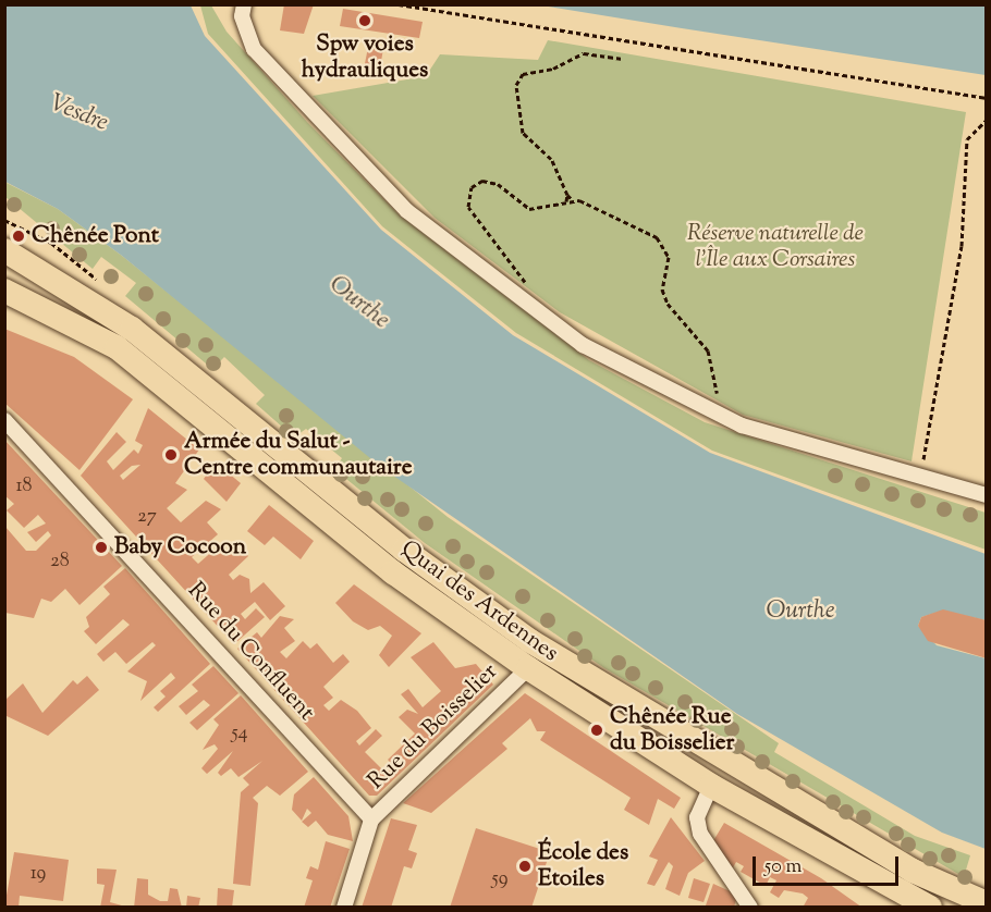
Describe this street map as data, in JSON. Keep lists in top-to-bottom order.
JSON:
{
  "streets": {
    "main road": ["Quai des Ardennes"],
    "street": ["Rue du Confluent", "Rue du Boisselier"]
  },
  "crossings": [
    ["Quai des Ardennes", "Rue du Boisselier"],
    ["Rue du Confluent", "Rue du Boisselier"]
  ],
  "water": ["Vesdre", "Ourthe"],
  "parks": ["Réserve naturelle de l'Île aux Corsaires"],
  "places": [
    "Spw voies hydrauliques",
    "Chênée Pont",
    "Armée du Salut - Centre communautaire",
    "Baby Cocoon",
    "Chênée Rue du Boisselier",
    "École des Etoiles"
  ],
  "house_numbers": [
    "18",
    "27",
    "28",
    "54",
    "19",
    "59"
  ],
  "scale_bar": "50 m"
}
